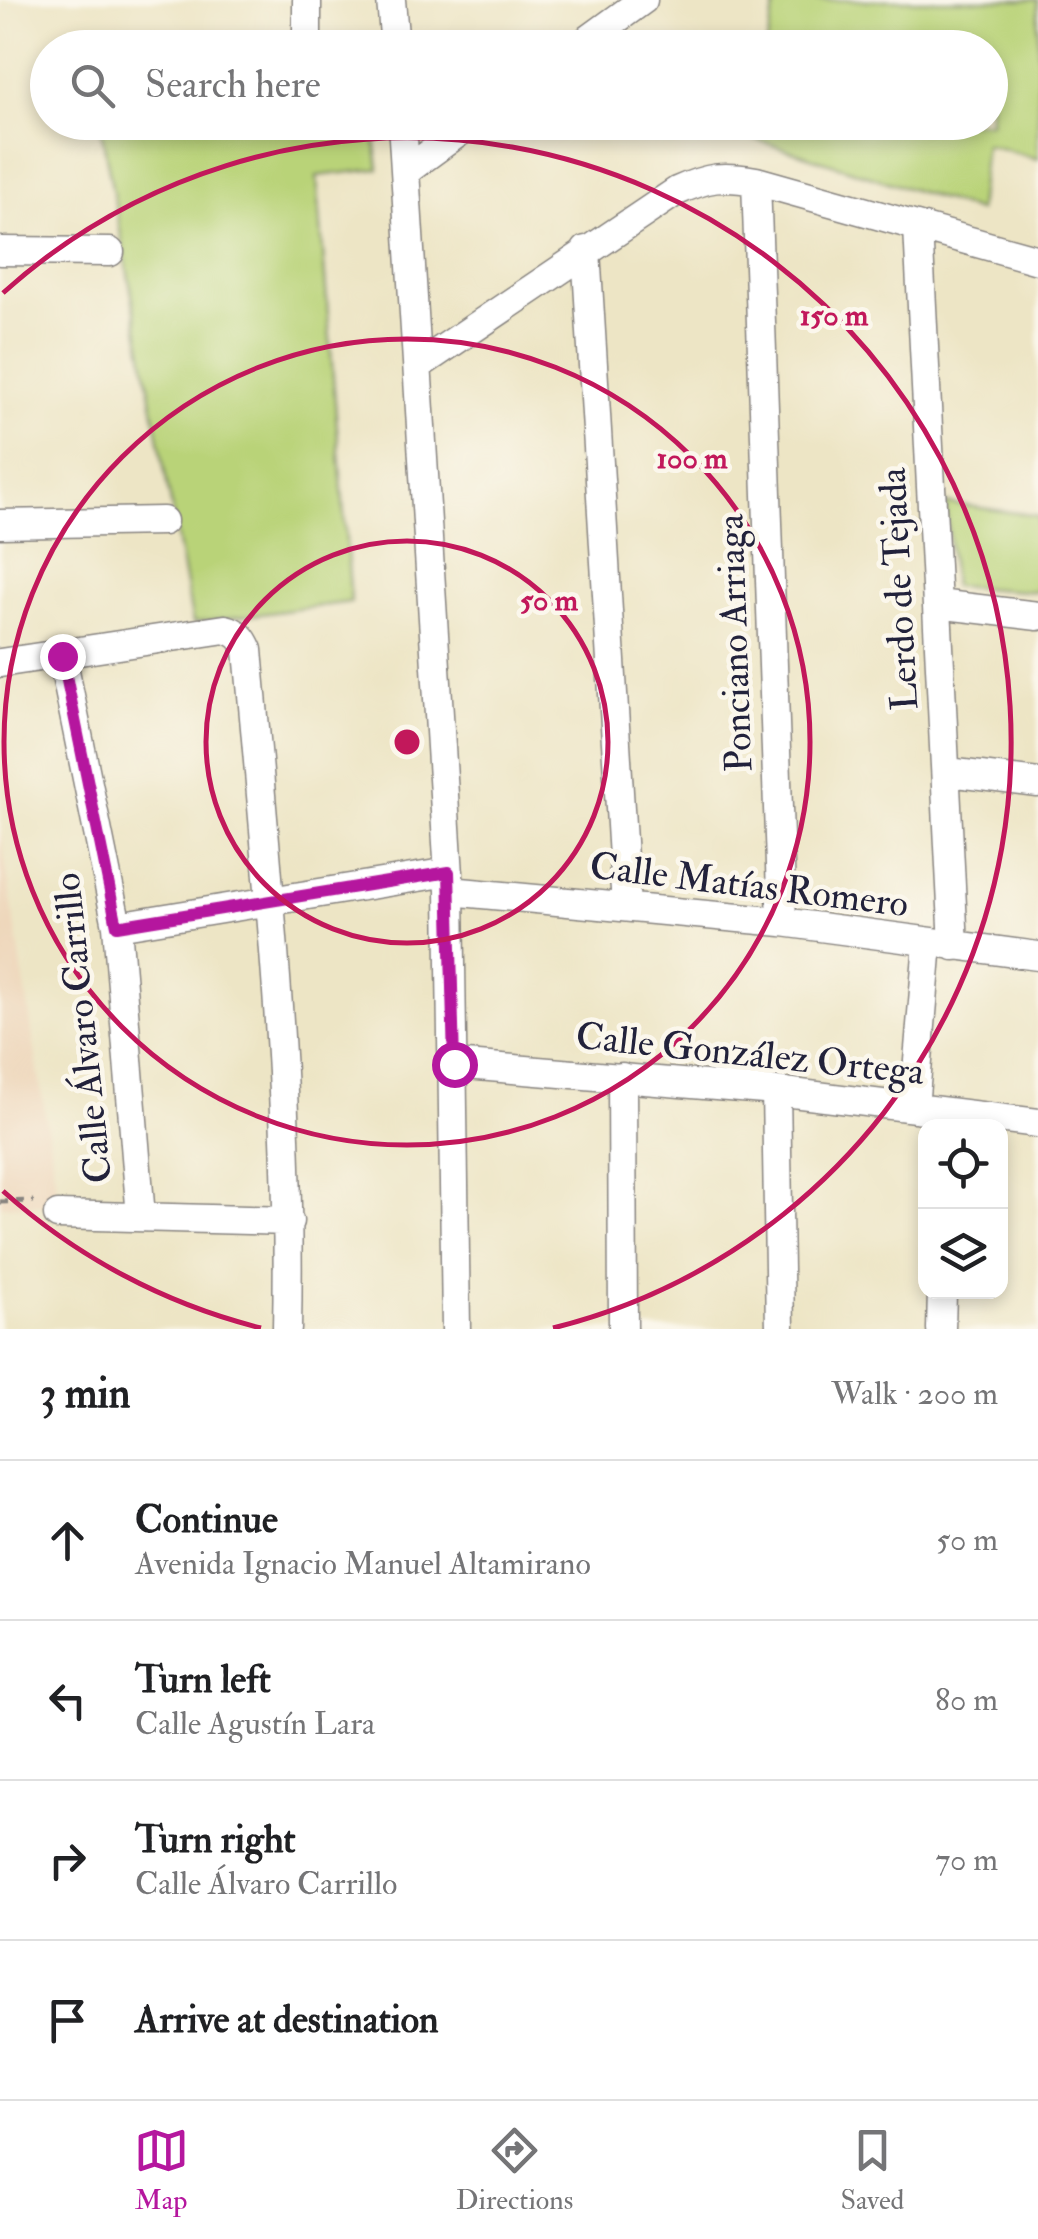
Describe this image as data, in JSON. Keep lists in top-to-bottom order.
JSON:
{
  "streets": {
    "street": [
      "Lerdo de Tejada",
      "Ponciano Arriaga",
      "Calle Matías Romero",
      "Calle Álvaro Carrillo",
      "Calle González Ortega"
    ]
  },
  "crossings": [
    ["Lerdo de Tejada", "Calle Matías Romero"],
    ["Lerdo de Tejada", "Calle González Ortega"],
    ["Ponciano Arriaga", "Calle Matías Romero"],
    ["Calle Matías Romero", "Calle Álvaro Carrillo"]
  ],
  "page": {
    "search": "Search here",
    "heading": ["3 min", "Walk · 200 m"],
    "list": [
      ["Continue", "Avenida Ignacio Manuel Altamirano", "50 m"],
      ["Turn left", "Calle Agustín Lara", "80 m"],
      ["Turn right", "Calle Álvaro Carrillo", "70 m"],
      "Arrive at destination"
    ],
    "nav": ["Map", "Directions", "Saved"]
  },
  "rings": ["150 m", "100 m", "50 m"]
}
